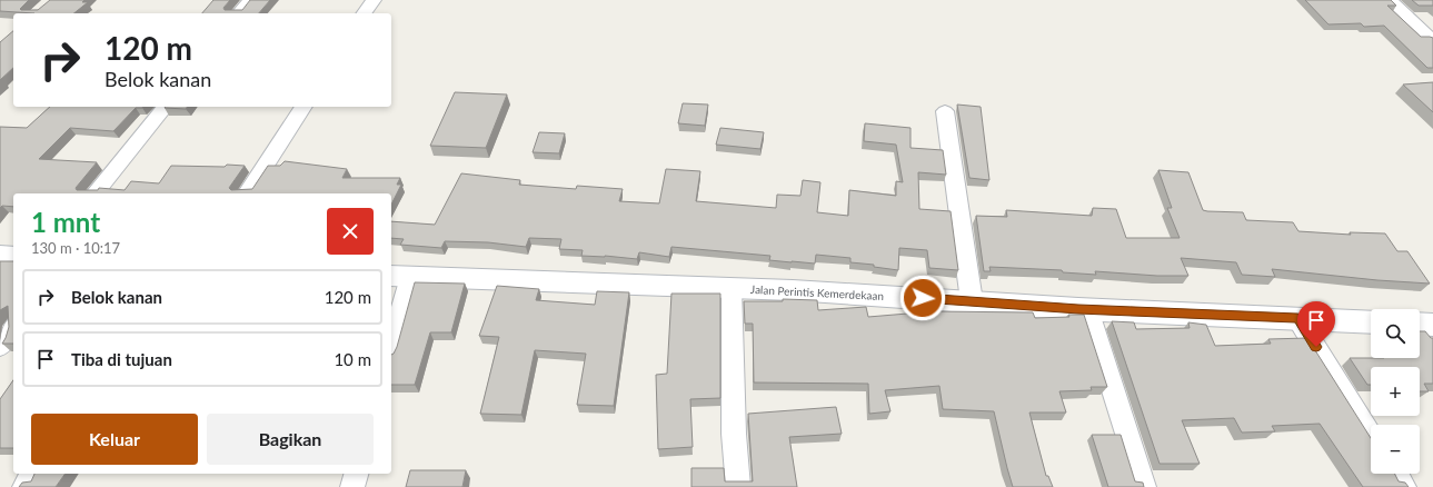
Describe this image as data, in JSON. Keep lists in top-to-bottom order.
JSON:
{
  "streets": {
    "street": ["Jalan Perintis Kemerdekaan"]
  },
  "page": {
    "turn": ["120 m", "Belok kanan"],
    "heading": ["1 mnt", "130 m · 10:17"],
    "list": [
      {
        "name": "Belok kanan",
        "value": "120 m"
      },
      {
        "name": "Tiba di tujuan",
        "value": "10 m"
      }
    ],
    "map_buttons": ["+", "−"],
    "buttons": ["Keluar", "Bagikan"]
  }
}
